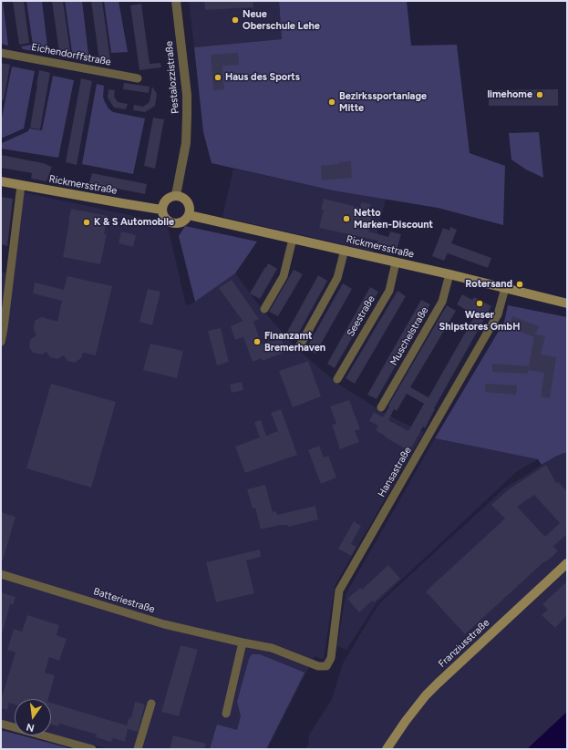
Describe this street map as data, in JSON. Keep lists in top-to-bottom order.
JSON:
{
  "streets": {
    "main road": ["Rickmersstraße", "Franziusstraße"],
    "street": [
      "Eichendorffstraße",
      "Pestalozzistraße",
      "Seestraße",
      "Muschelstraße",
      "Hansastraße",
      "Batteriestraße"
    ]
  },
  "crossings": [
    ["Pestalozzistraße", "Rickmersstraße"],
    ["Rickmersstraße", "Seestraße"],
    ["Rickmersstraße", "Muschelstraße"],
    ["Rickmersstraße", "Hansastraße"],
    ["Hansastraße", "Batteriestraße"]
  ],
  "places": [
    "Neue Oberschule Lehe",
    "Haus des Sports",
    "limehome",
    "Bezirkssportanlage Mitte",
    "Netto Marken-Discount",
    "K & S Automobile",
    "Rotersand",
    "Weser Shipstores GmbH",
    "Finanzamt Bremerhaven"
  ],
  "north": "bottom"
}
